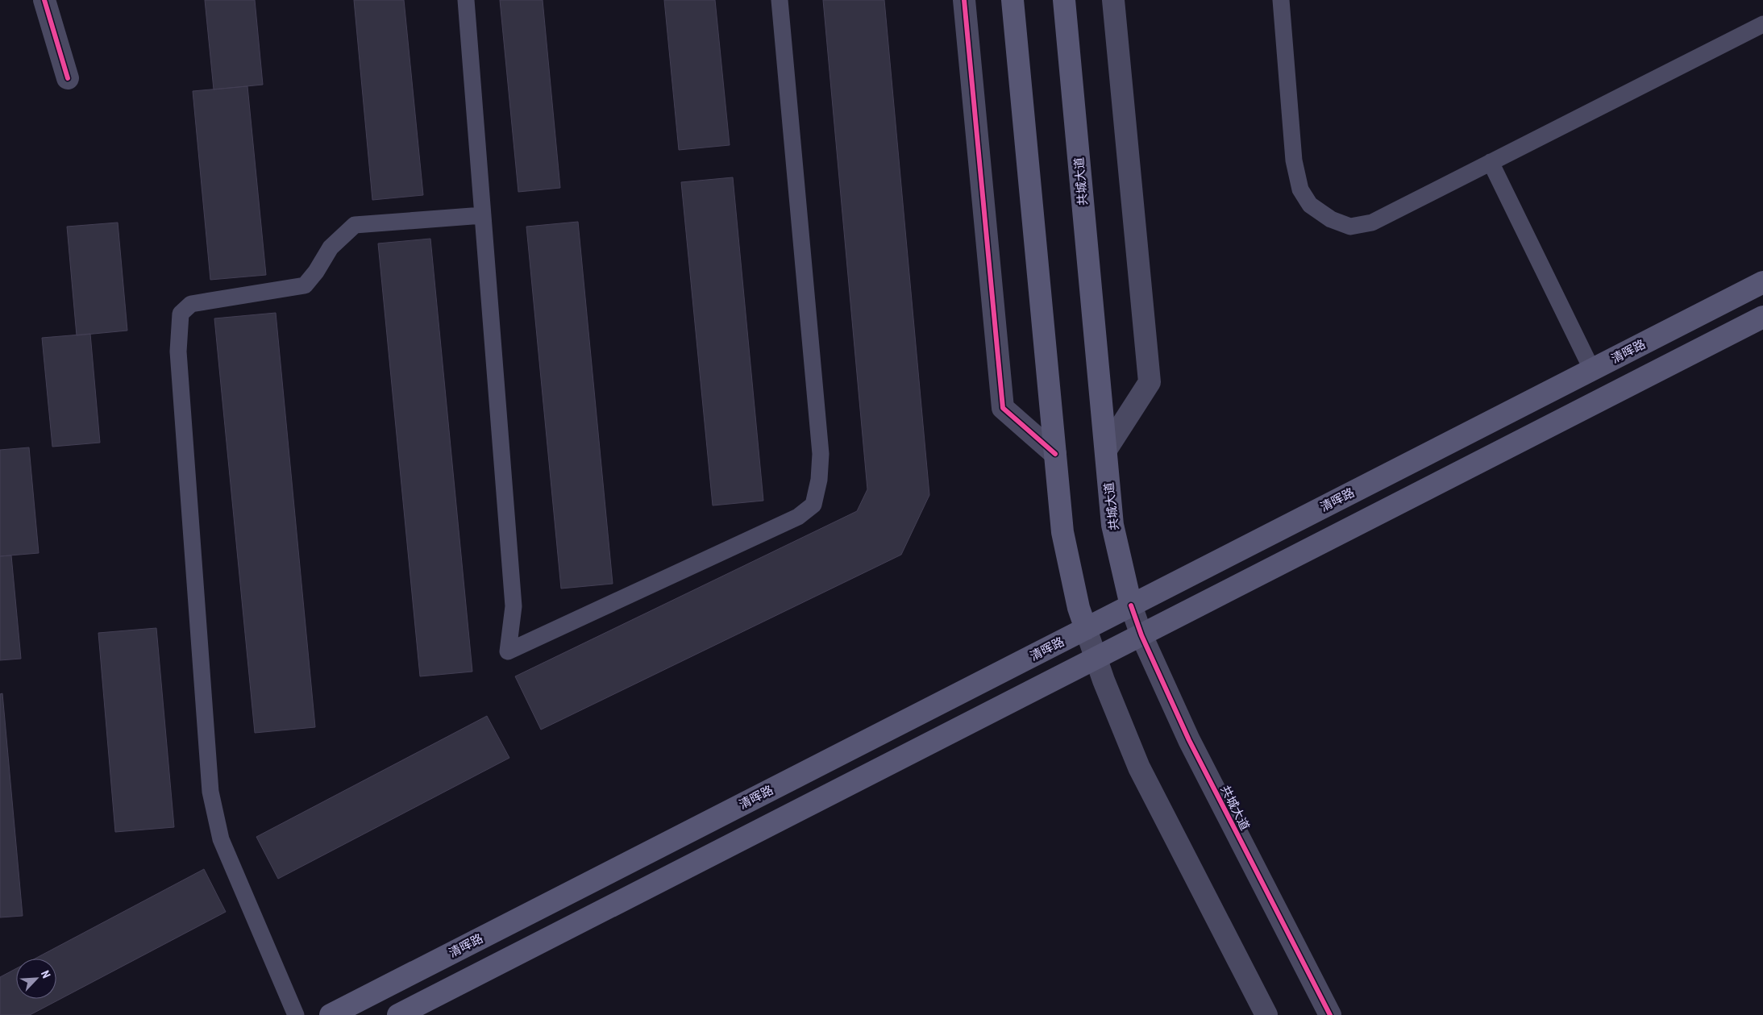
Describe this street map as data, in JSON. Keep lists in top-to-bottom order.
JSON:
{
  "streets": {
    "main road": ["共城大道", "清晖路"]
  },
  "crossings": [
    ["共城大道", "清晖路"]
  ],
  "north": "top right"
}
